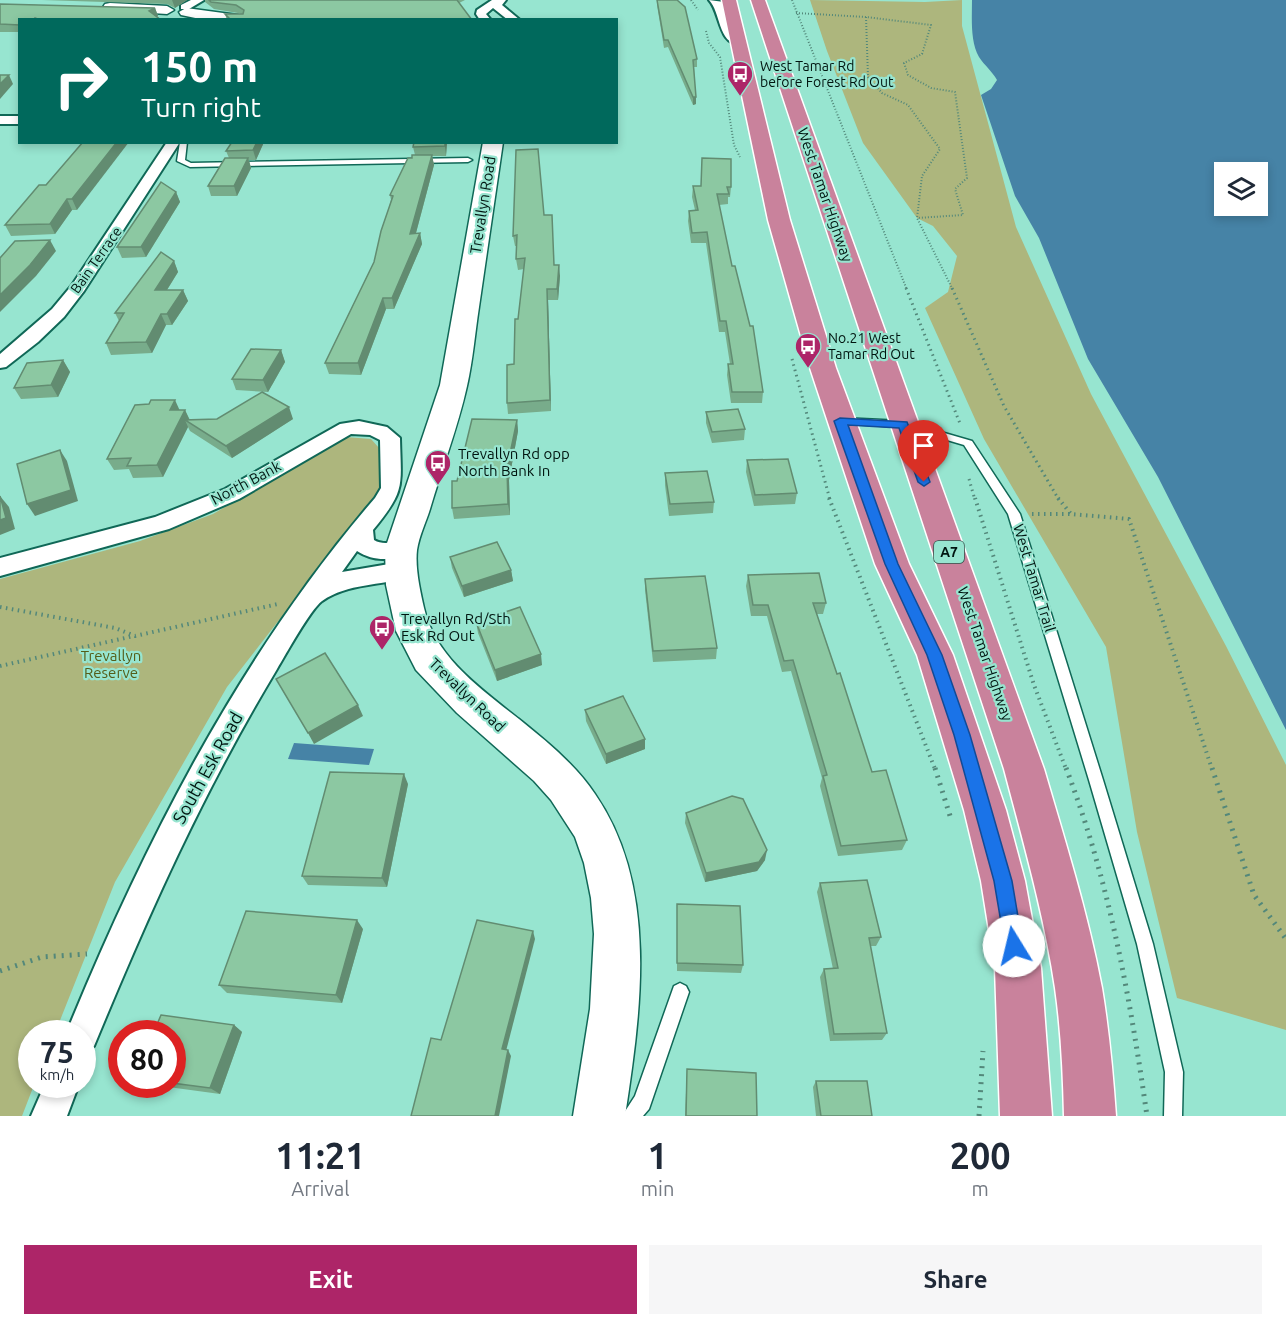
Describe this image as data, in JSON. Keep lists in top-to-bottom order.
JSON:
{
  "streets": {
    "highway": ["West Tamar Highway", "A7"],
    "street": [
      "Trevallyn Road",
      "Bain Terrace",
      "North Bank",
      "South Esk Road"
    ],
    "lane": ["West Tamar Trail"]
  },
  "crossings": [
    ["Trevallyn Road", "South Esk Road"],
    ["North Bank", "South Esk Road"]
  ],
  "parks": ["Trevallyn Reserve"],
  "places": {
    "bus stop": [
      "West Tamar Rd before Forest Rd Out",
      "No.21 West Tamar Rd Out",
      "Trevallyn Rd opp North Bank In",
      "Trevallyn Rd/Sth Esk Rd Out"
    ]
  },
  "page": {
    "turn": ["150 m", "Turn right"],
    "speed": "75 km/h",
    "limit": "80",
    "eta": [
      "11:21",
      "Arrival",
      "1",
      "min",
      "200",
      "m"
    ],
    "buttons": ["Exit", "Share"]
  }
}
